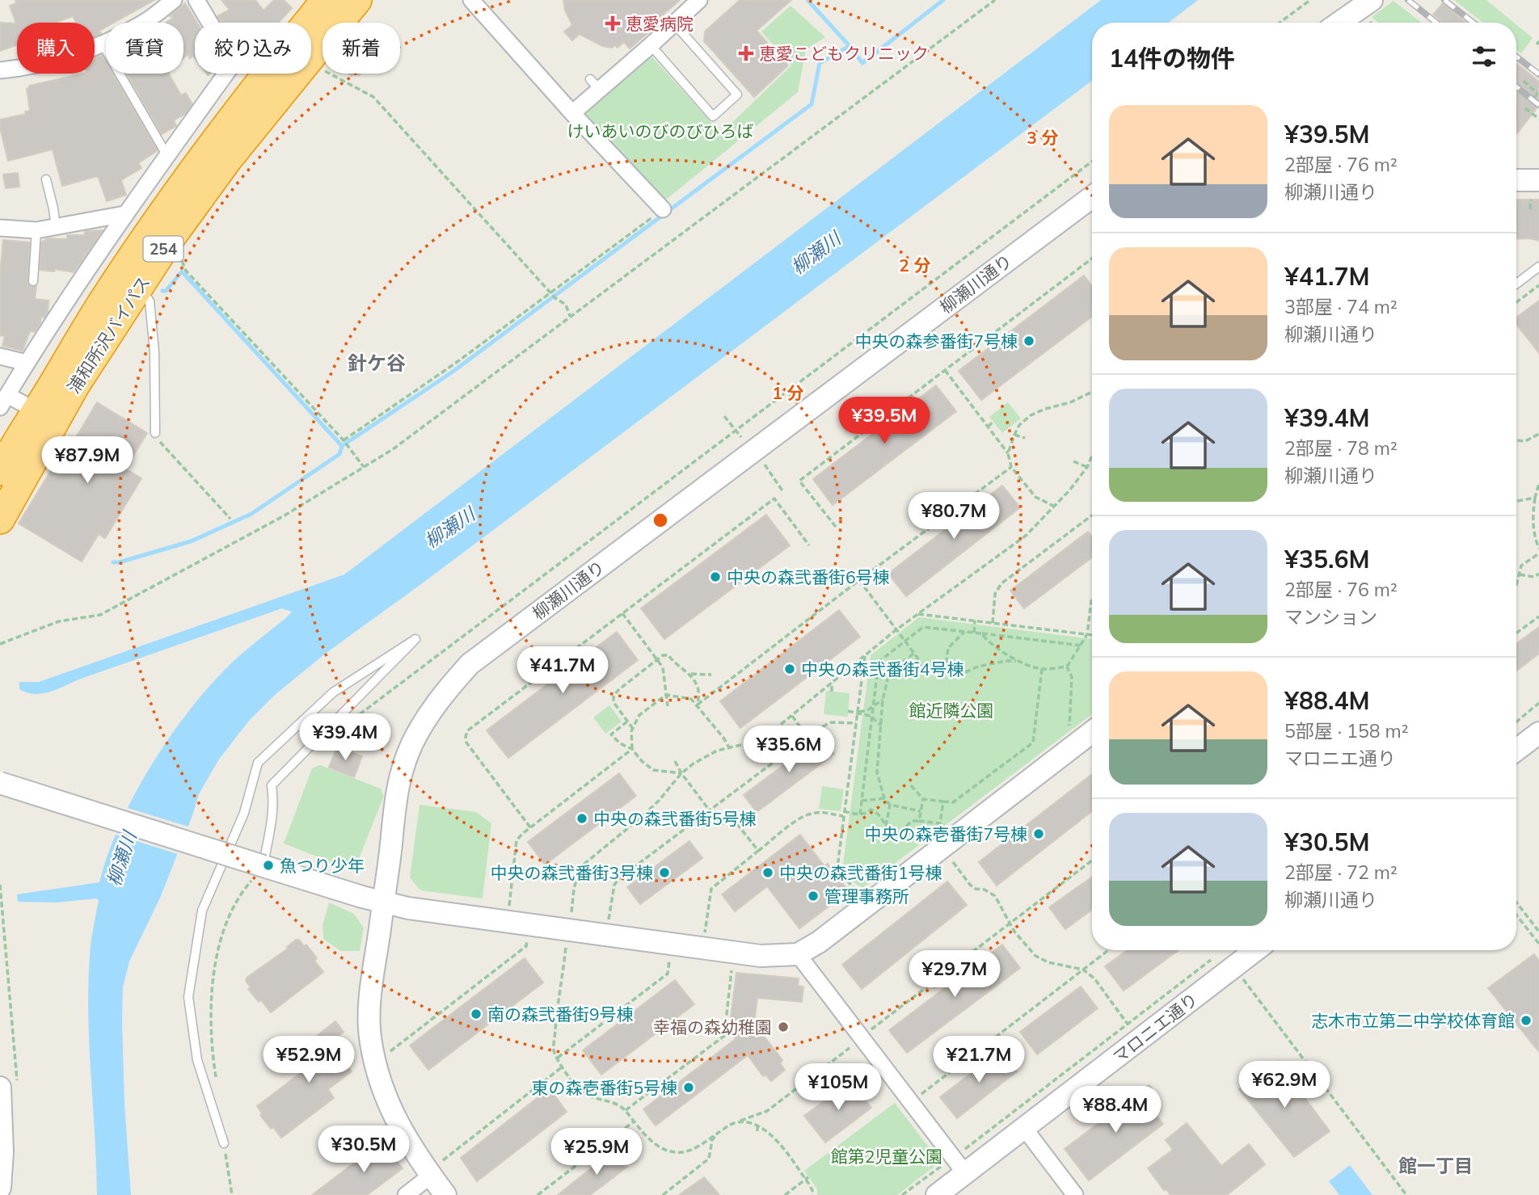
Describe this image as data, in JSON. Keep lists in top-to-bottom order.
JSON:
{
  "streets": {
    "highway": ["254", "浦和所沢バイパス"],
    "street": ["柳瀬川通り", "マロニエ通り"]
  },
  "districts": ["針ケ谷", "館一丁目"],
  "water": ["柳瀬川"],
  "parks": ["けいあいのびのびひろば", "館近隣公園", "館第2児童公園"],
  "places": {
    "health": ["恵愛病院", "恵愛こどもクリニック"],
    "other": [
      "中央の森参番街7号棟",
      "中央の森弐番街6号棟",
      "中央の森弐番街4号棟",
      "中央の森弐番街5号棟",
      "中央の森壱番街7号棟",
      "魚つり少年",
      "中央の森弐番街3号棟",
      "中央の森弐番街1号棟",
      "管理事務所",
      "南の森弐番街9号棟",
      "志木市立第二中学校体育館",
      "幸福の森幼稚園",
      "東の森壱番街5号棟"
    ]
  },
  "page": {
    "chip": [
      "購入",
      "賃貸",
      "絞り込み",
      "新着"
    ],
    "heading": "14件の物件",
    "list": [
      {
        "name": "¥39.5M",
        "note": "2部屋 · 76 m² · 柳瀬川通り"
      },
      {
        "name": "¥41.7M",
        "note": "3部屋 · 74 m² · 柳瀬川通り"
      },
      {
        "name": "¥39.4M",
        "note": "2部屋 · 78 m² · 柳瀬川通り"
      },
      {
        "name": "¥35.6M",
        "note": "2部屋 · 76 m² · マンション"
      },
      {
        "name": "¥88.4M",
        "note": "5部屋 · 158 m² · マロニエ通り"
      },
      {
        "name": "¥30.5M",
        "note": "2部屋 · 72 m² · 柳瀬川通り"
      }
    ],
    "price": [
      "¥39.5M",
      "¥87.9M",
      "¥80.7M",
      "¥41.7M",
      "¥39.4M",
      "¥35.6M",
      "¥29.7M",
      "¥52.9M",
      "¥21.7M",
      "¥62.9M",
      "¥105M",
      "¥88.4M",
      "¥30.5M",
      "¥25.9M"
    ]
  },
  "rings": ["3 分", "2 分", "1 分"]
}
